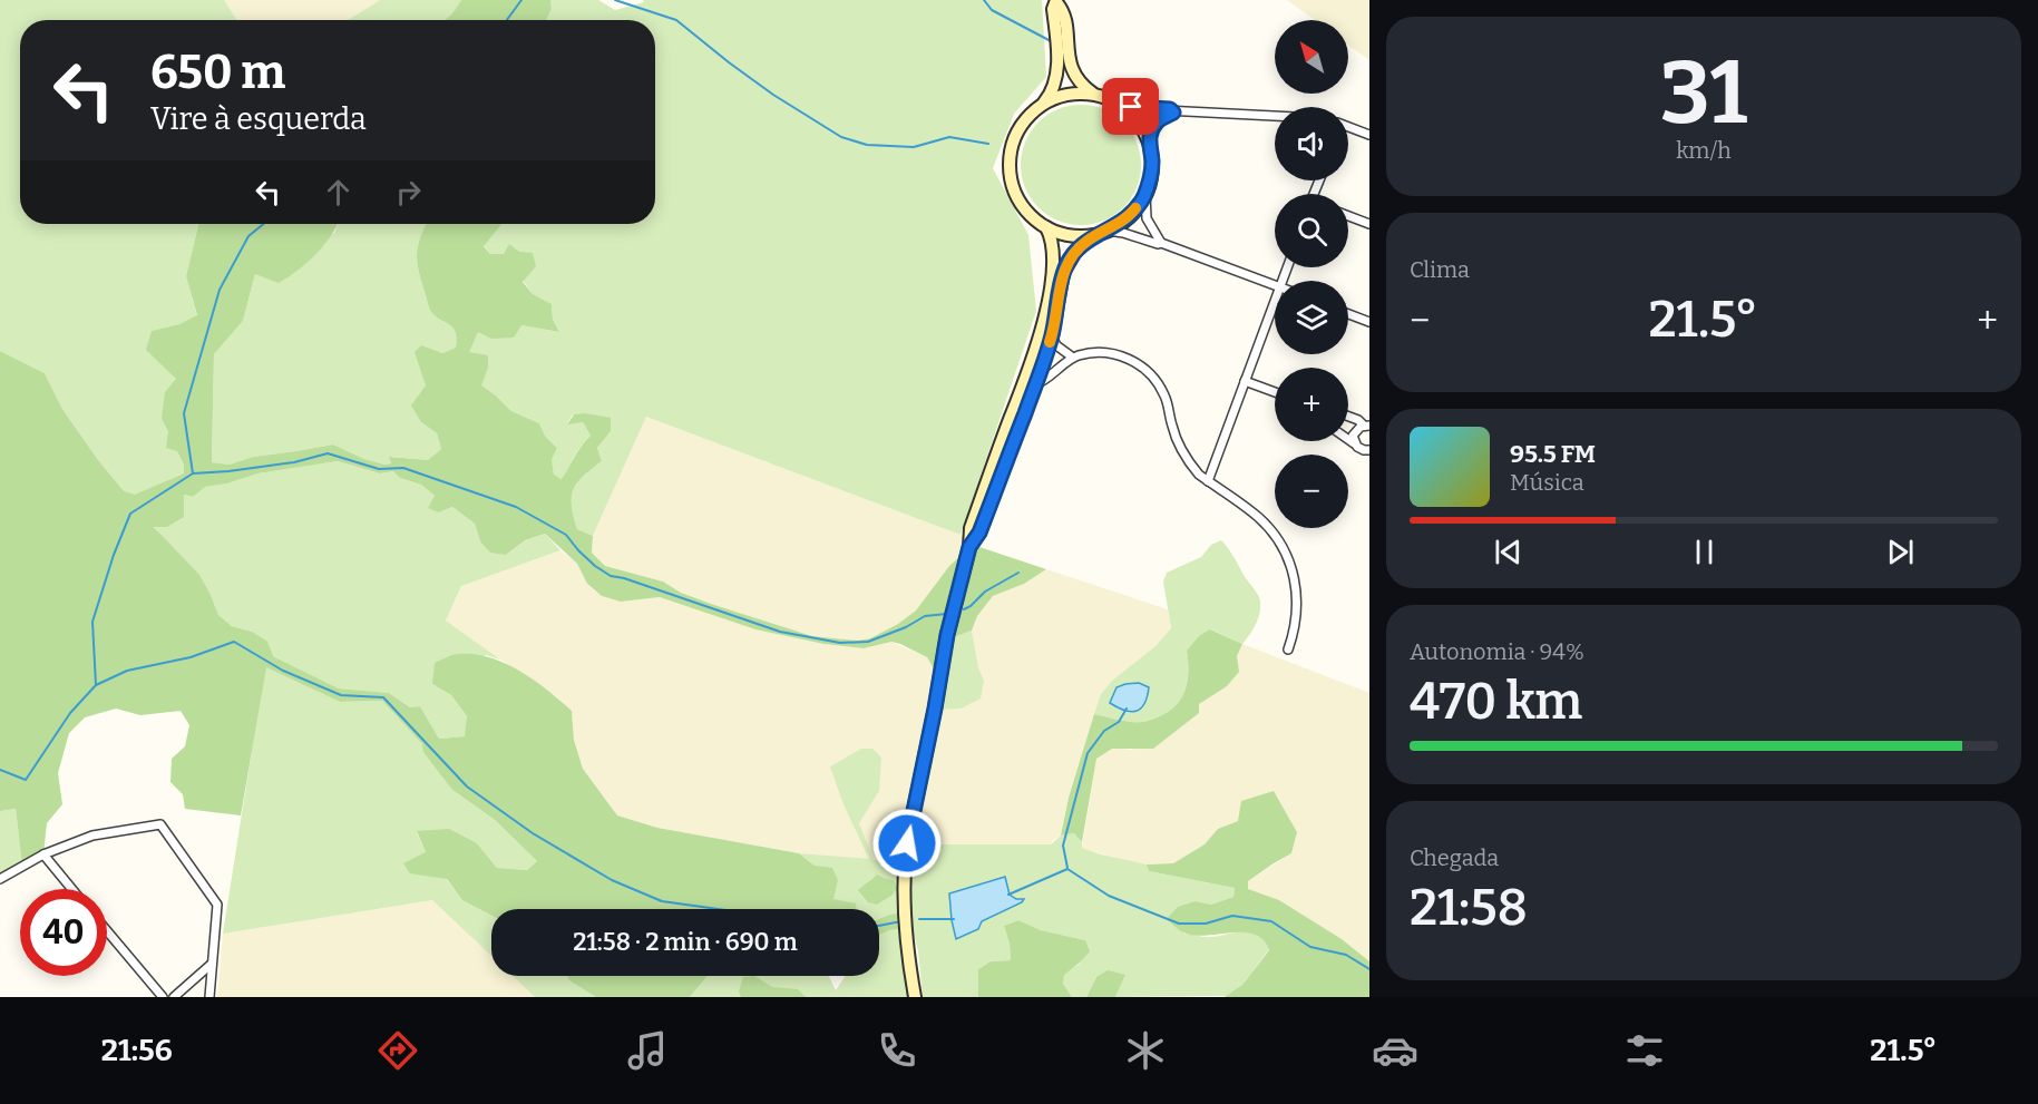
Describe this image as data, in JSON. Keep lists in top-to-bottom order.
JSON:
{
  "north": "top left",
  "page": {
    "tile": [
      ["31", "km/h"],
      "Clima",
      ["Autonomia · 94%", "470 km"],
      ["Chegada", "21:58"]
    ],
    "map_buttons": ["+", "−"],
    "turn": ["650 m", "Vire à esquerda"],
    "heat": ["−", "21.5°", "+"],
    "song": ["95.5 FM", "Música"],
    "limit": "40",
    "trip": "21:58 · 2 min · 690 m",
    "tabs": ["21:56", "21.5°"]
  }
}
